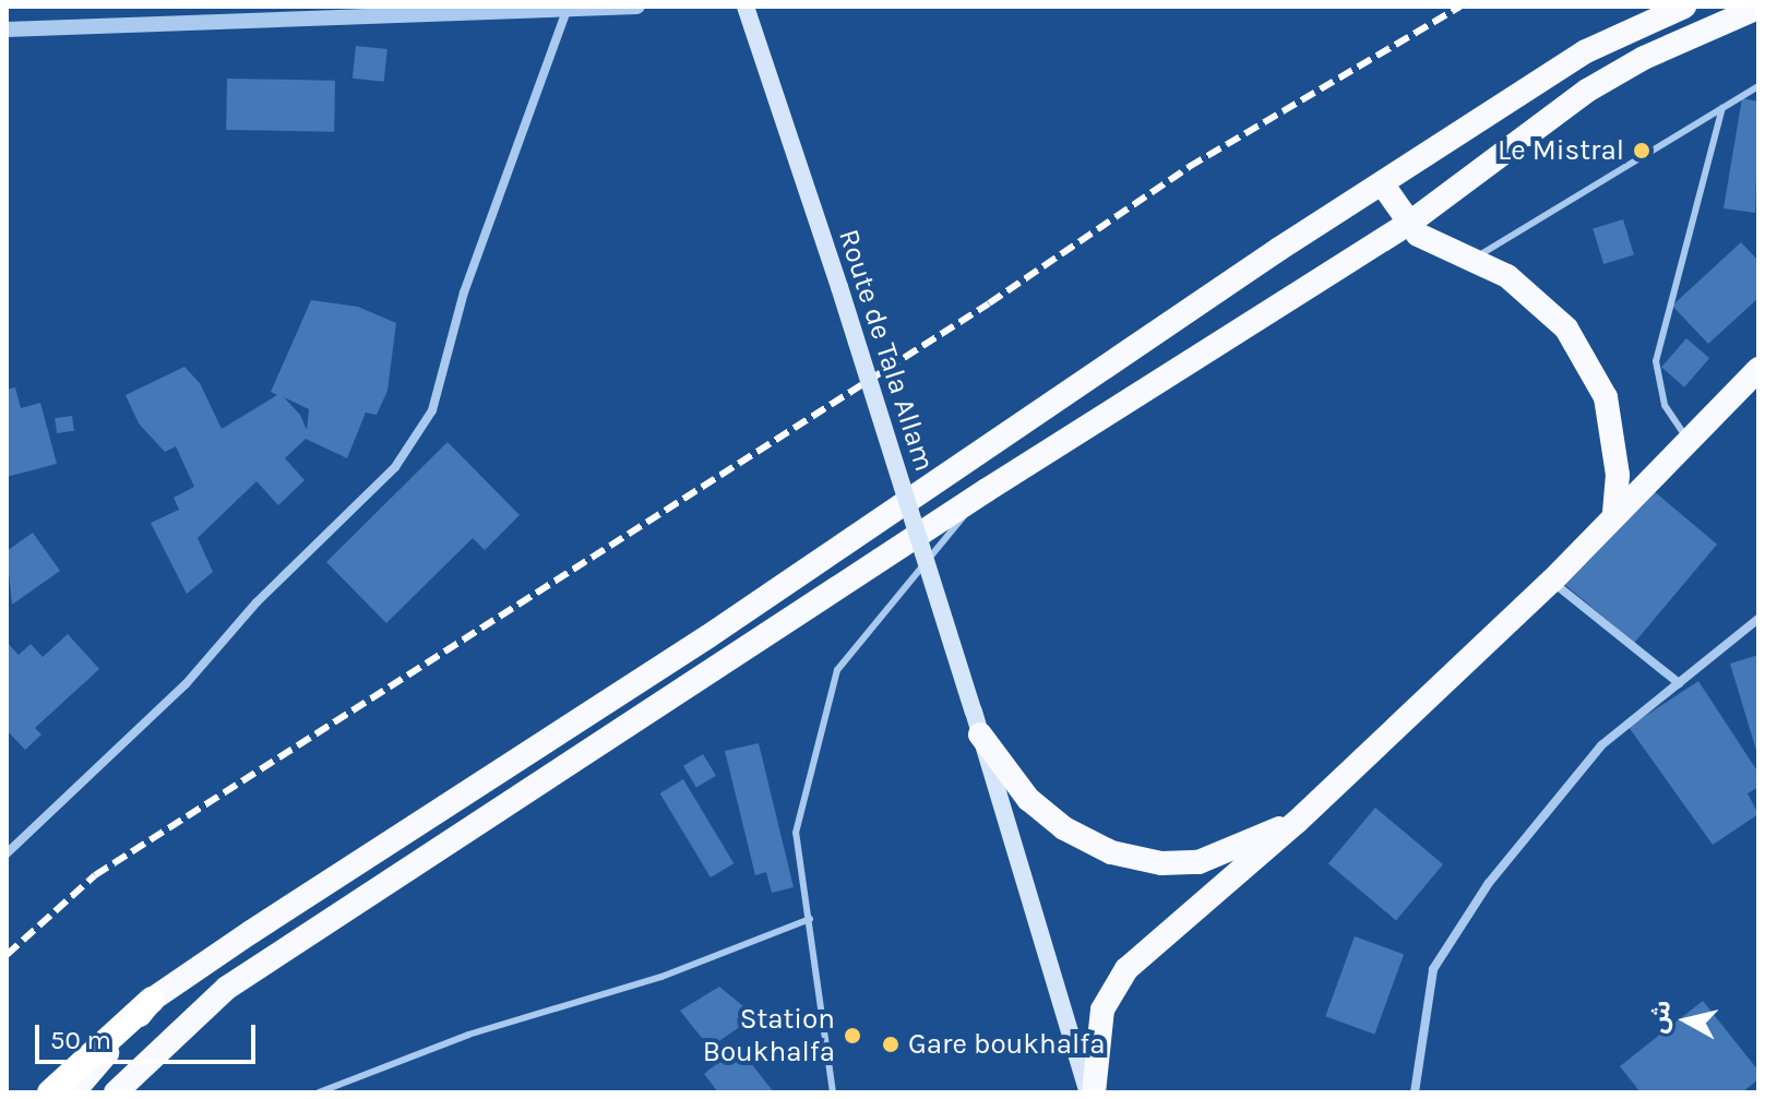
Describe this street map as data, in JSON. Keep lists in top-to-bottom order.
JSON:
{
  "streets": {
    "main road": ["Route de Tala Allam"]
  },
  "places": ["Le Mistral", "Station Boukhalfa", "Gare boukhalfa"],
  "scale_bar": "50 m",
  "north": "left"
}
